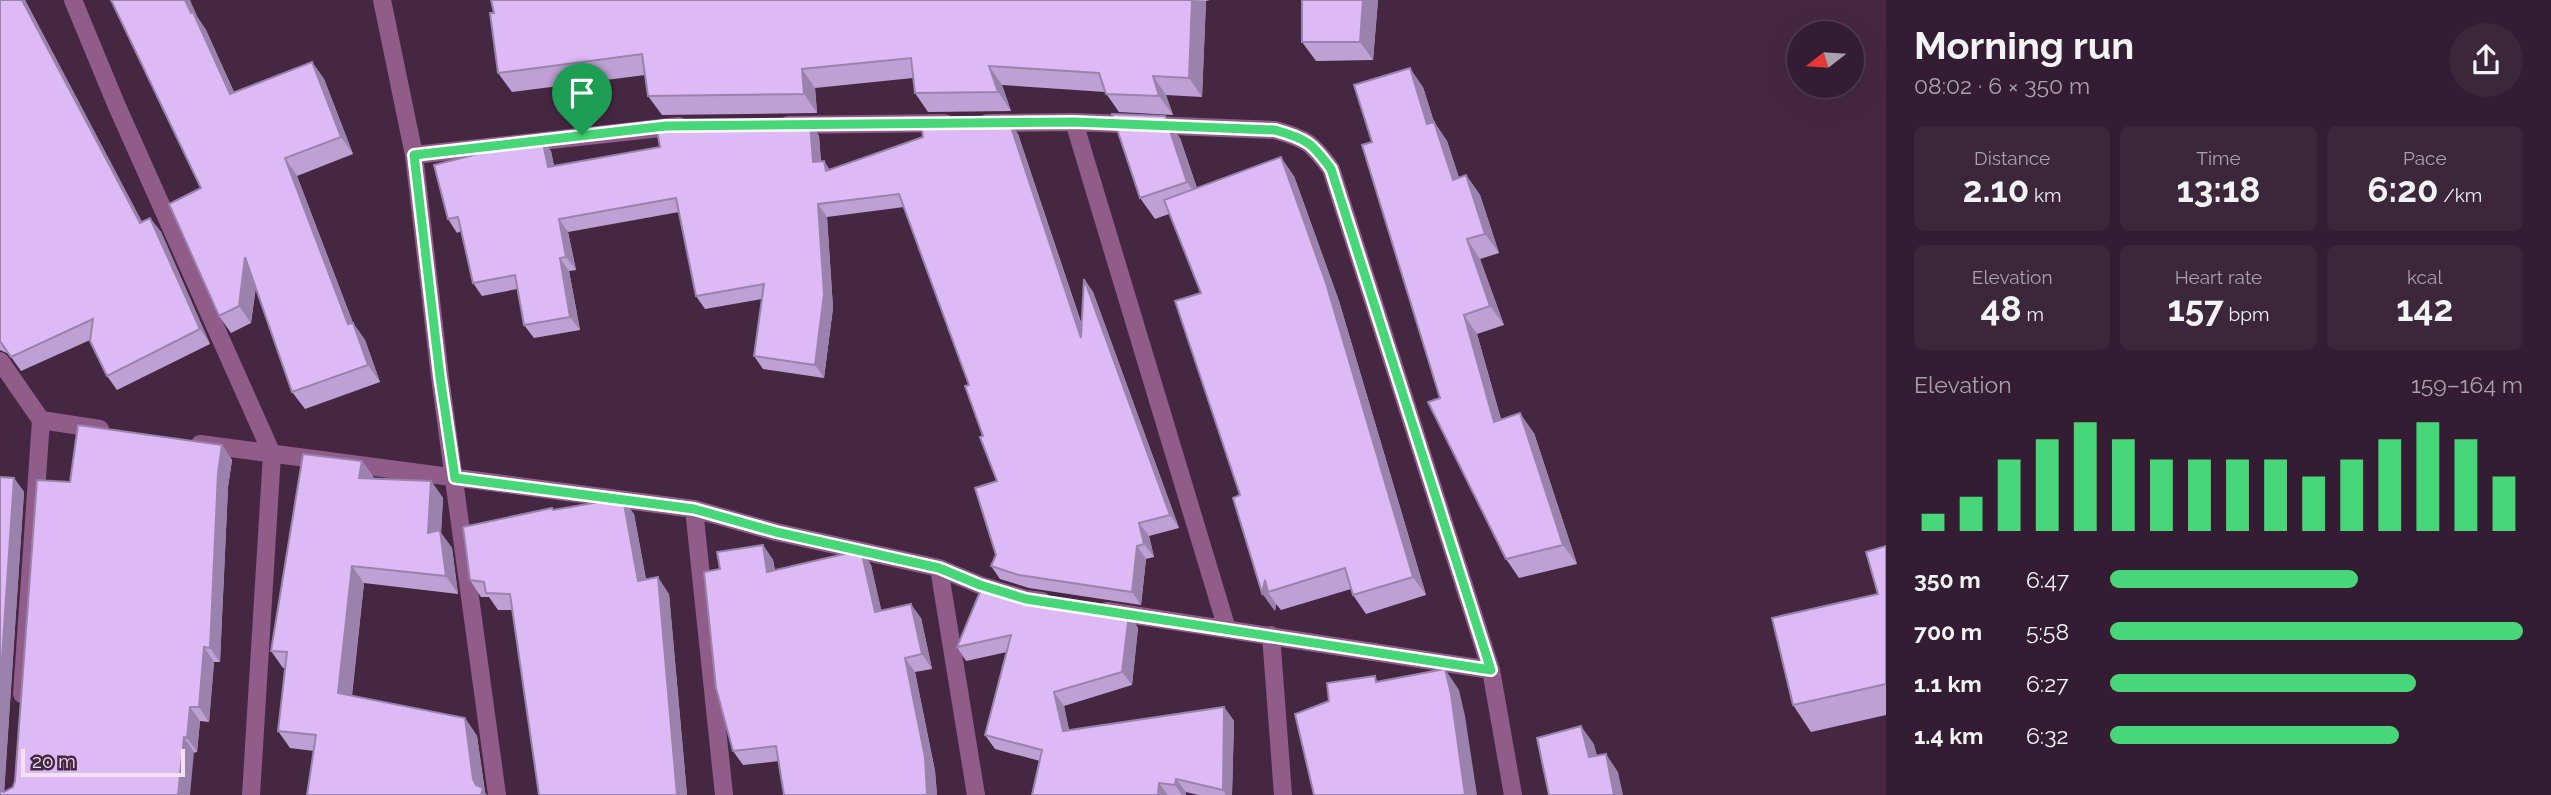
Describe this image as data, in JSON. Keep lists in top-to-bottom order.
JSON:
{
  "scale_bar": "20 m",
  "north": "left",
  "page": {
    "heading": ["Morning run", "08:02 · 6 × 350 m"],
    "stats": [
      ["Distance", "2.10 km"],
      ["Time", "13:18"],
      ["Pace", "6:20 /km"],
      ["Elevation", "48 m"],
      ["Heart rate", "157 bpm"],
      ["kcal", "142"]
    ],
    "chart": ["Elevation", "159–164 m"],
    "list": [
      {
        "name": "350 m",
        "note": "6:47"
      },
      {
        "name": "700 m",
        "note": "5:58"
      },
      {
        "name": "1.1 km",
        "note": "6:27"
      },
      {
        "name": "1.4 km",
        "note": "6:32"
      }
    ],
    "scale": "20 m"
  }
}
